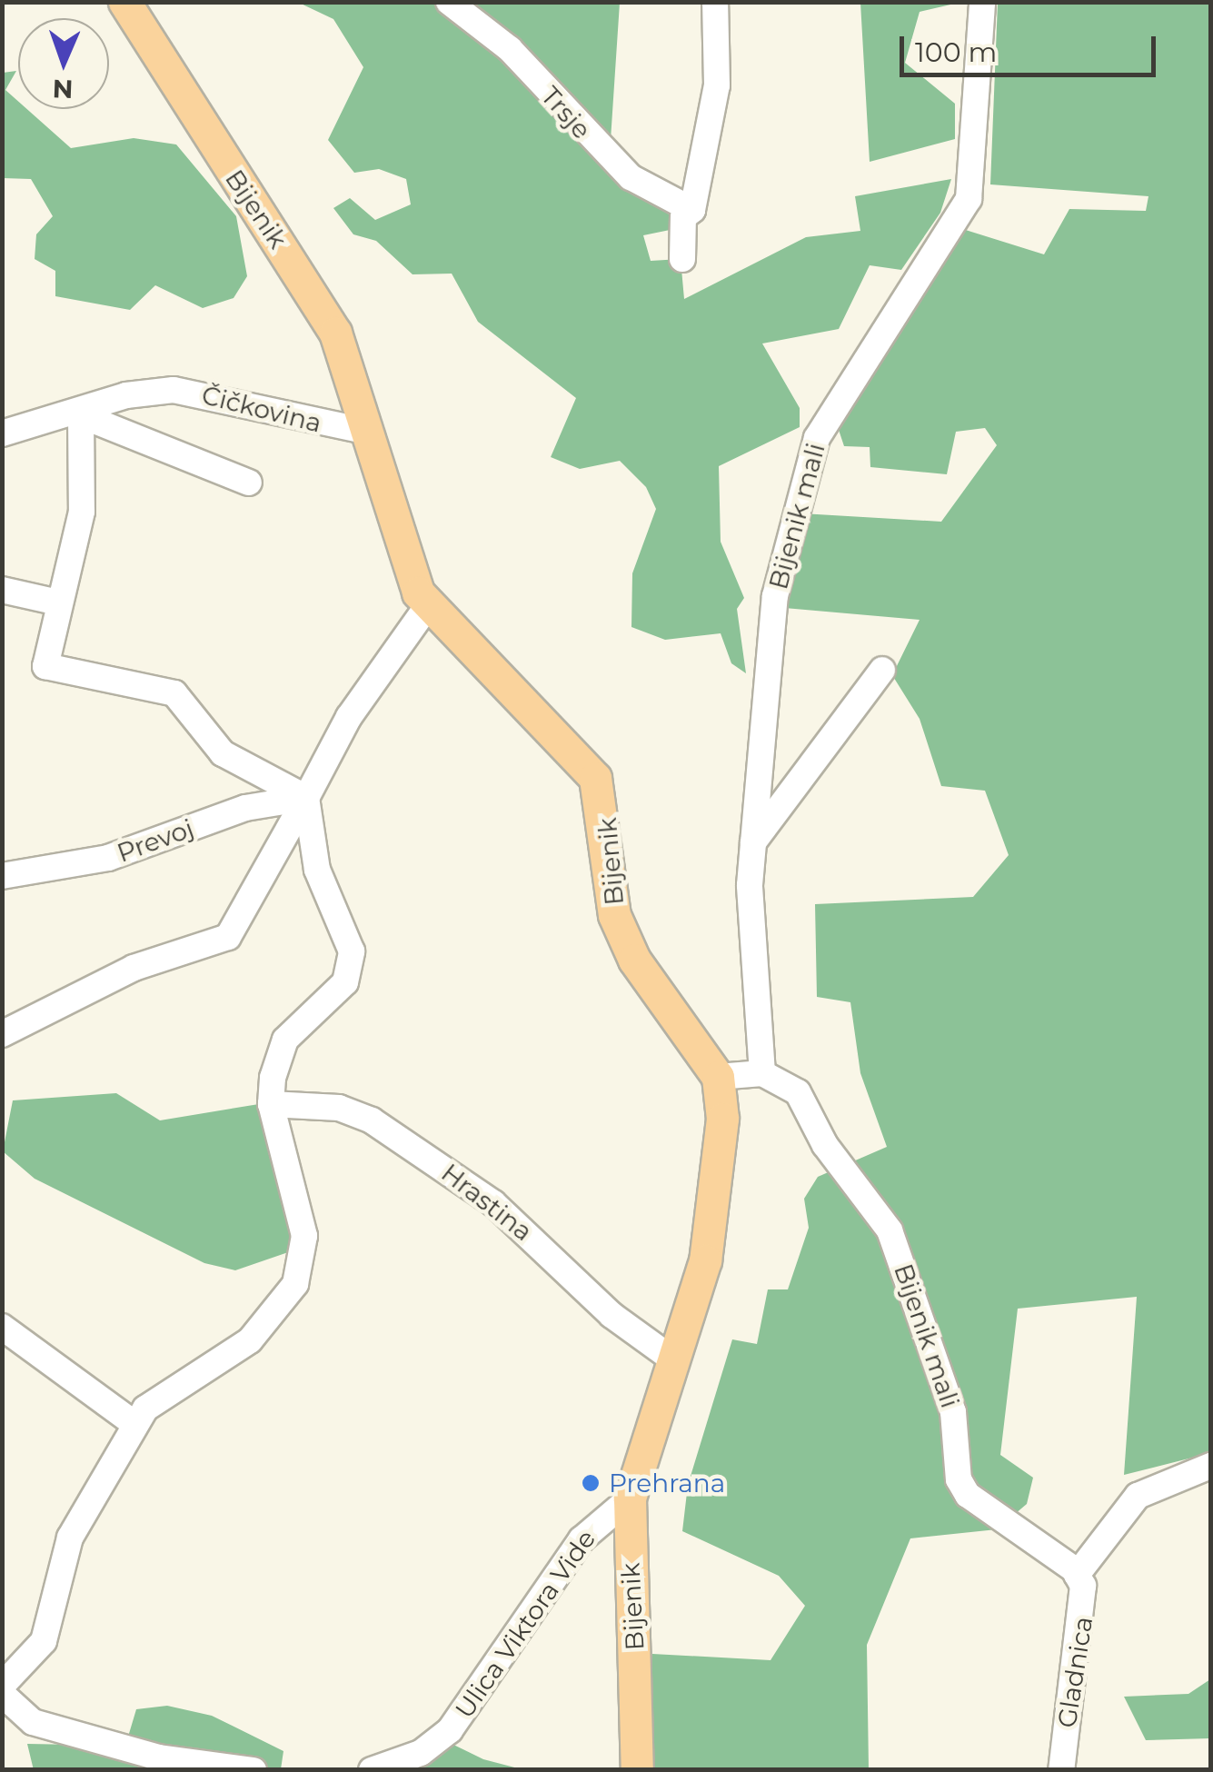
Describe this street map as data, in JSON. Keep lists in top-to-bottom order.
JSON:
{
  "streets": {
    "main road": ["Bijenik"],
    "street": [
      "Trsje",
      "Čičkovina",
      "Bijenik mali",
      "Prevoj",
      "Hrastina",
      "Ulica Viktora Vide",
      "Gladnica"
    ]
  },
  "crossings": [
    ["Bijenik", "Čičkovina"],
    ["Bijenik", "Hrastina"],
    ["Bijenik", "Ulica Viktora Vide"],
    ["Bijenik mali", "Gladnica"]
  ],
  "places": ["Prehrana"],
  "scale_bar": "100 m",
  "north": "bottom"
}
